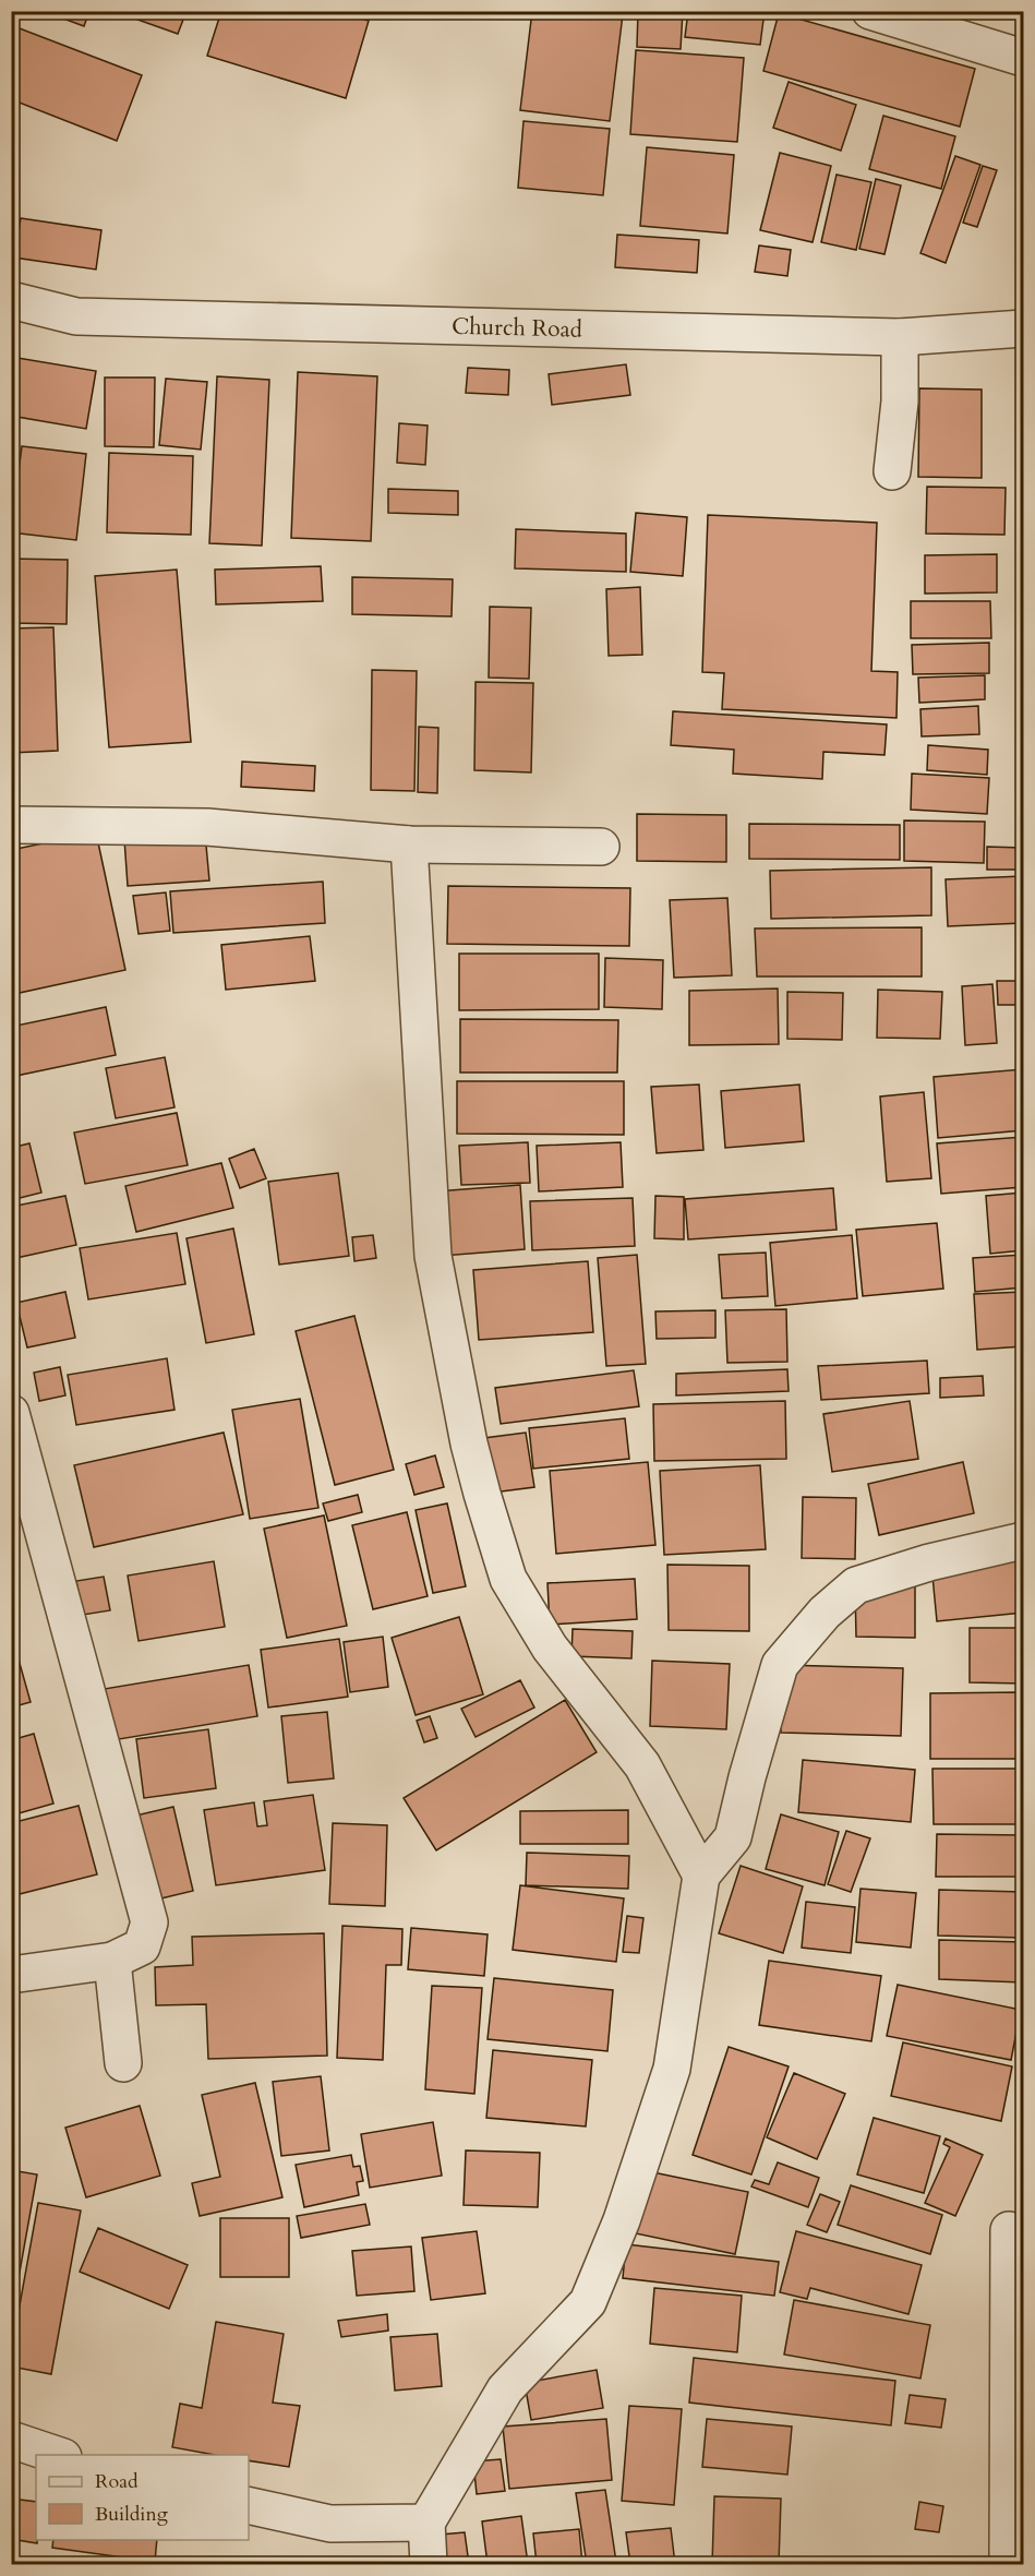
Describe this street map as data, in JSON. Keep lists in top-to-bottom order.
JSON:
{
  "streets": {
    "street": ["Church Road"]
  },
  "legend": ["Road", "Building"]
}
